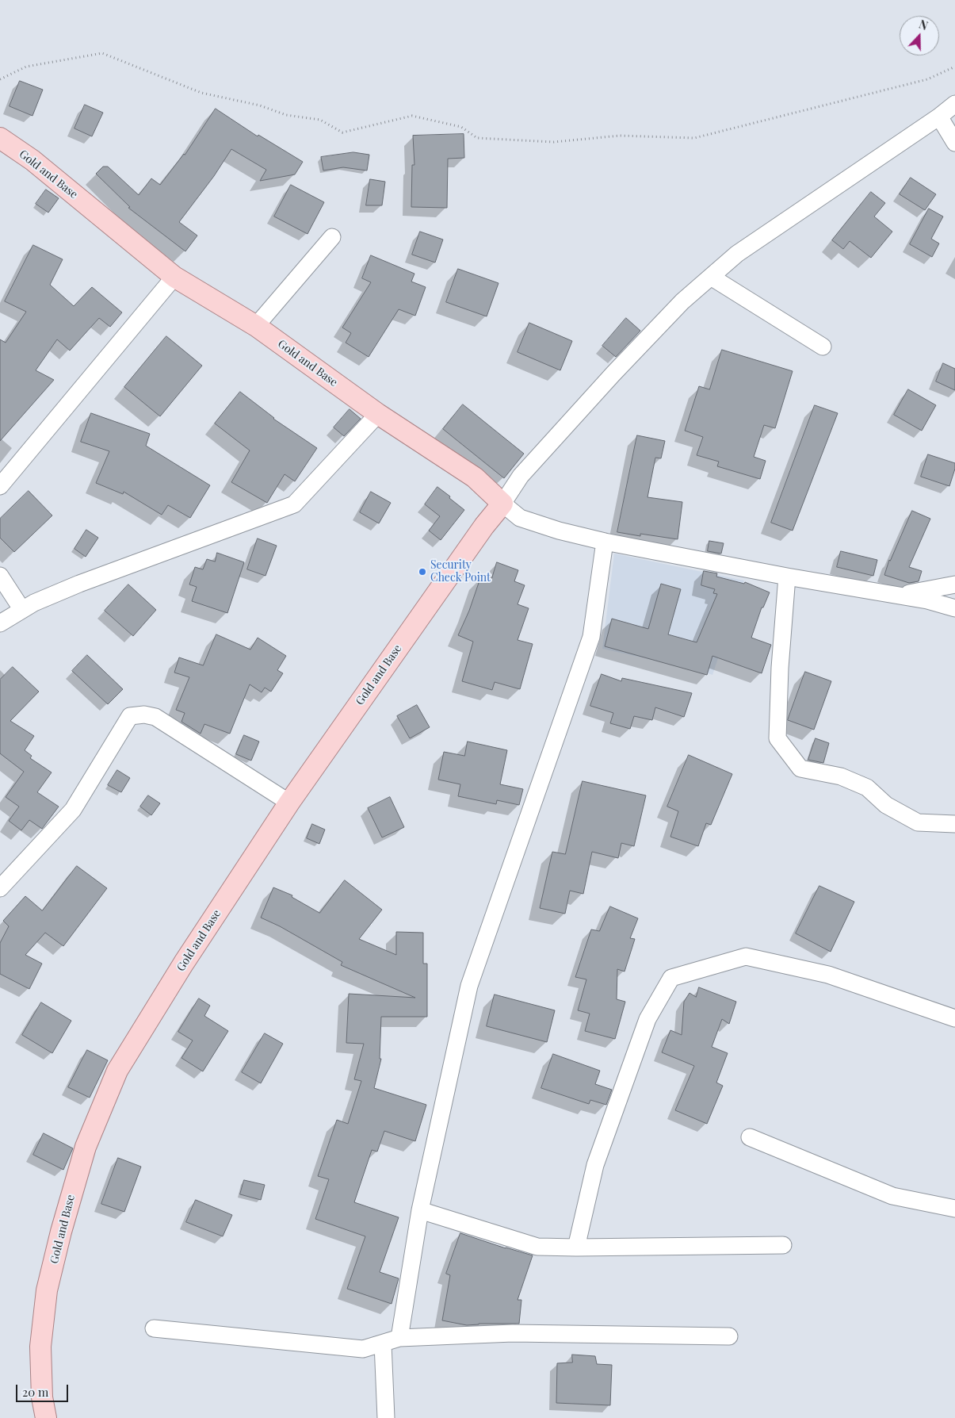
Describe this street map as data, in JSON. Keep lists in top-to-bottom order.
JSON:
{
  "streets": {
    "main road": ["Gold and Base"]
  },
  "places": ["Security Check Point"],
  "scale_bar": "20 m",
  "north": "top"
}
